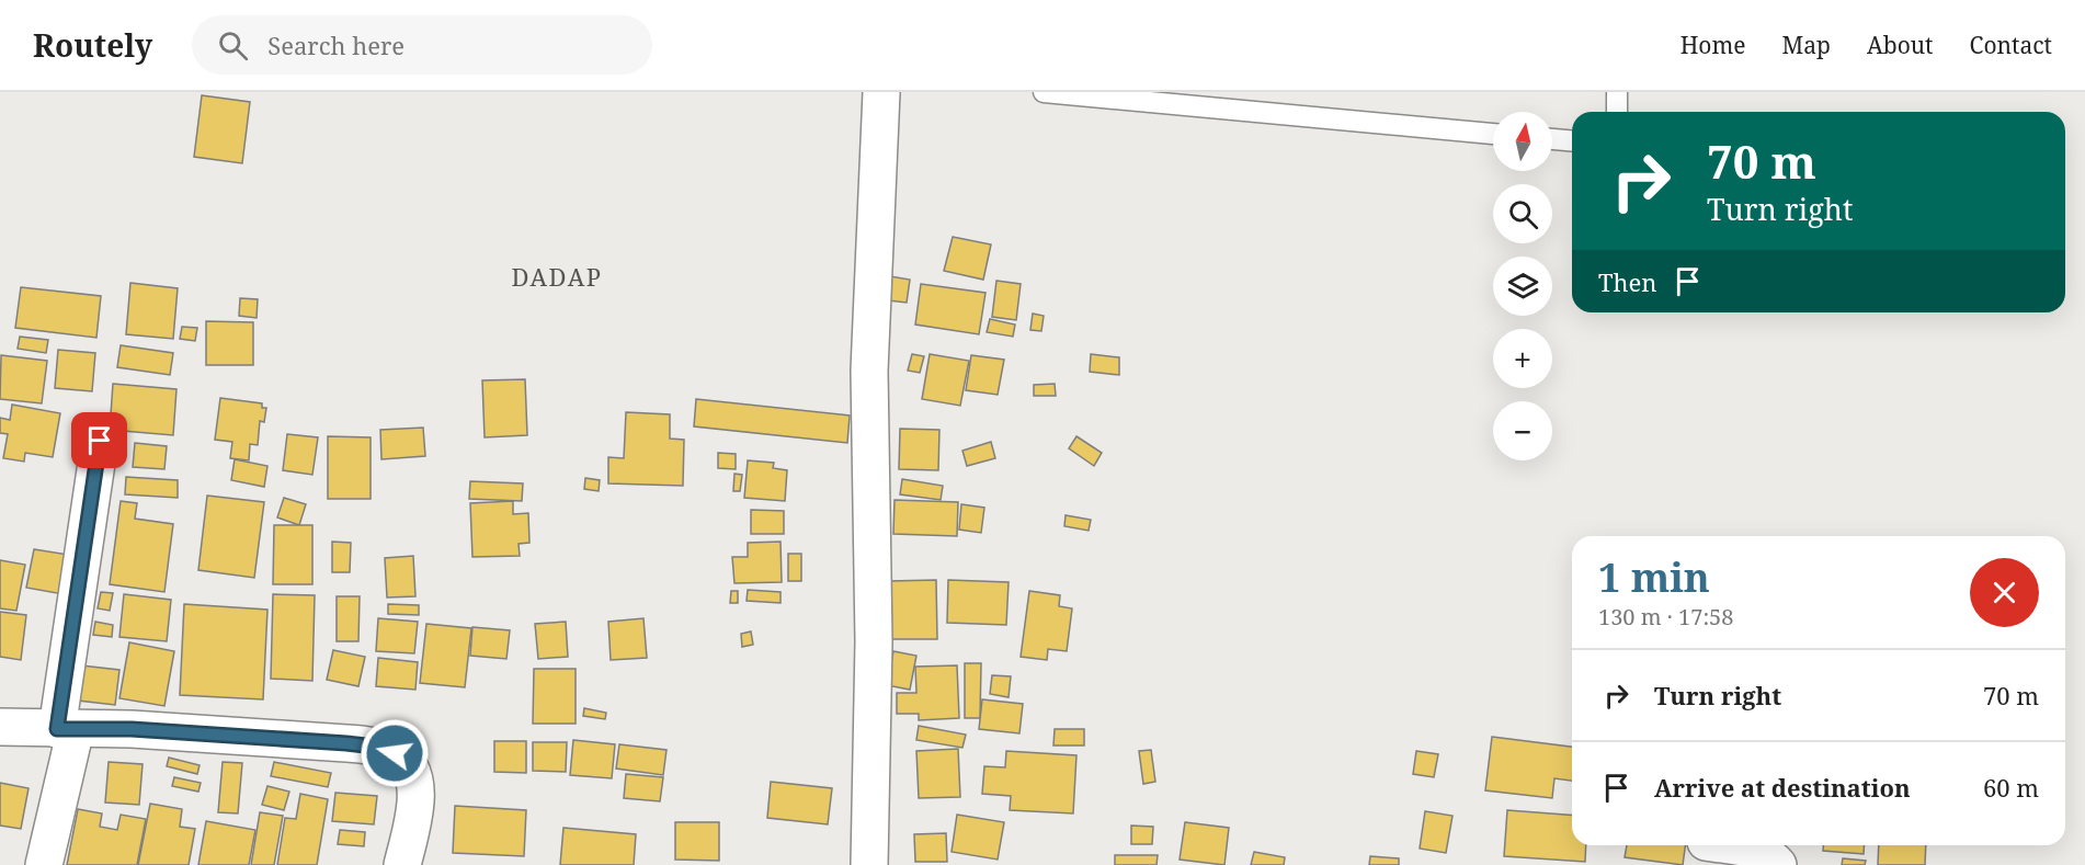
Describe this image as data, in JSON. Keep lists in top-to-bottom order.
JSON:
{
  "districts": ["DADAP"],
  "north": "top",
  "page": {
    "header": "Routely",
    "search": "Search here",
    "nav": [
      "Home",
      "Map",
      "About",
      "Contact"
    ],
    "map_buttons": ["+", "−"],
    "turn": ["70 m", "Turn right"],
    "then": "Then",
    "heading": ["1 min", "130 m · 17:58"],
    "list": [
      {
        "name": "Turn right",
        "value": "70 m"
      },
      {
        "name": "Arrive at destination",
        "value": "60 m"
      }
    ]
  }
}
